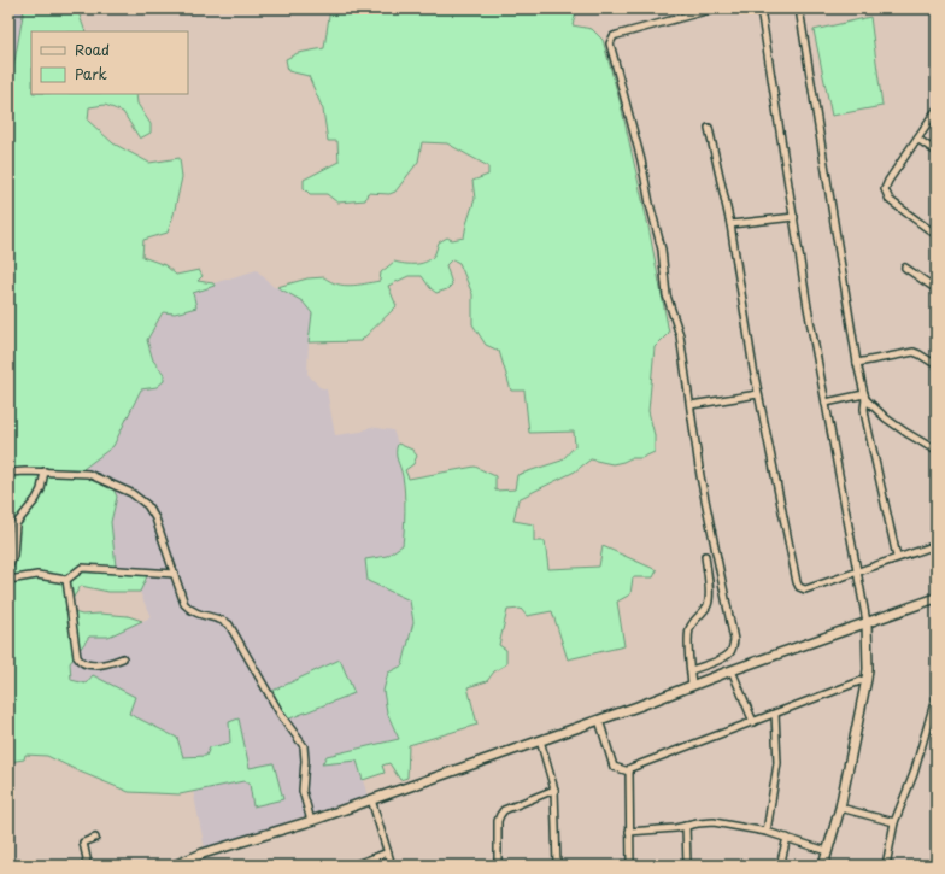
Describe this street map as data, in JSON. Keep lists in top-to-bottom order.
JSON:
{
  "legend": ["Road", "Park"]
}
